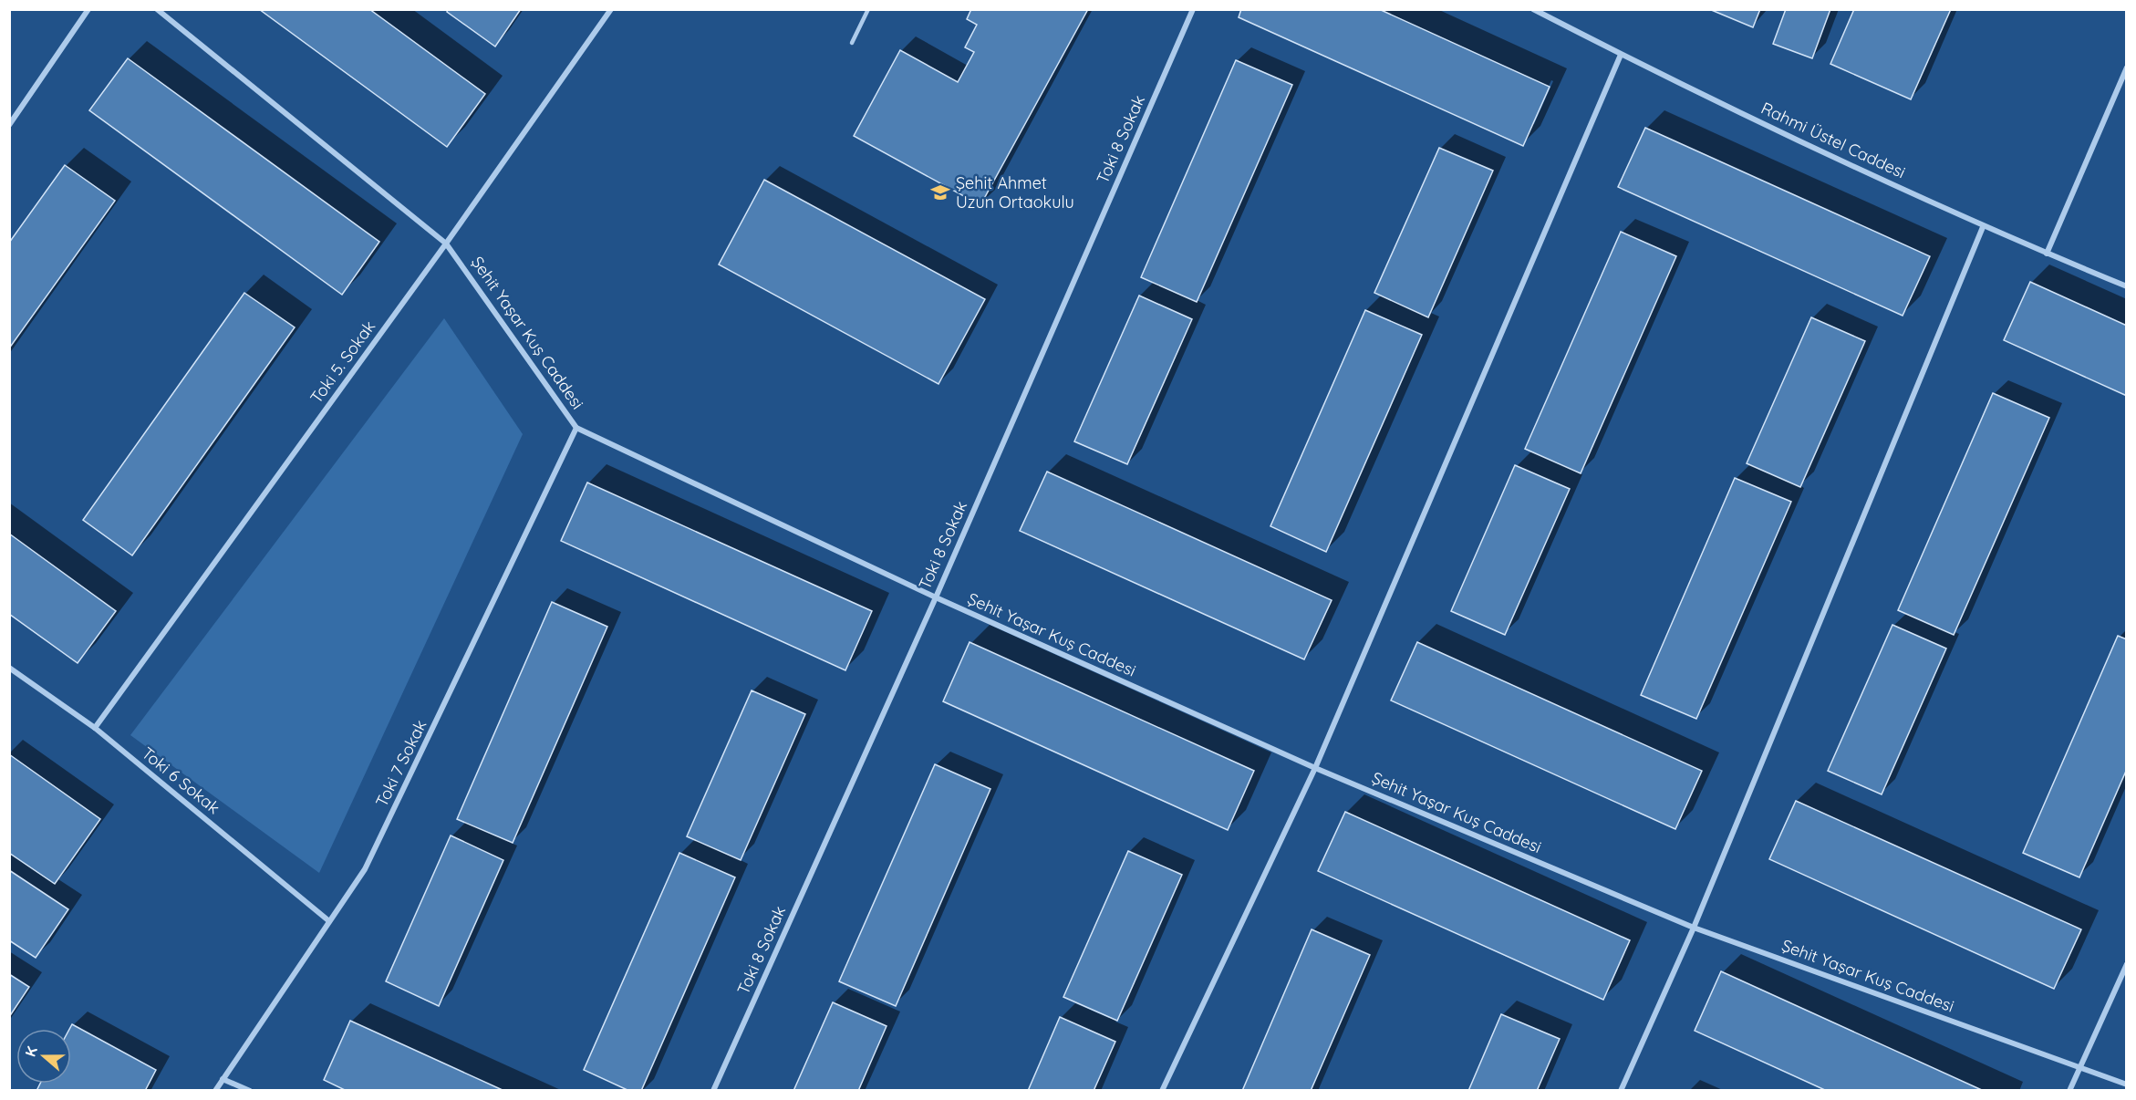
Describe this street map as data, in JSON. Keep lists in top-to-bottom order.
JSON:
{
  "streets": {
    "street": [
      "Toki 8 Sokak",
      "Rahmi Üstel Caddesi",
      "Şehit Yaşar Kuş Caddesi",
      "Toki 5. Sokak",
      "Toki 7 Sokak",
      "Toki 6 Sokak"
    ]
  },
  "crossings": [
    ["Toki 8 Sokak", "Şehit Yaşar Kuş Caddesi"],
    ["Şehit Yaşar Kuş Caddesi", "Toki 5. Sokak"],
    ["Şehit Yaşar Kuş Caddesi", "Toki 7 Sokak"],
    ["Toki 5. Sokak", "Toki 6 Sokak"],
    ["Toki 7 Sokak", "Toki 6 Sokak"]
  ],
  "places": {
    "school or university": ["Şehit Ahmet Uzun Ortaokulu"]
  },
  "north": "left"
}
